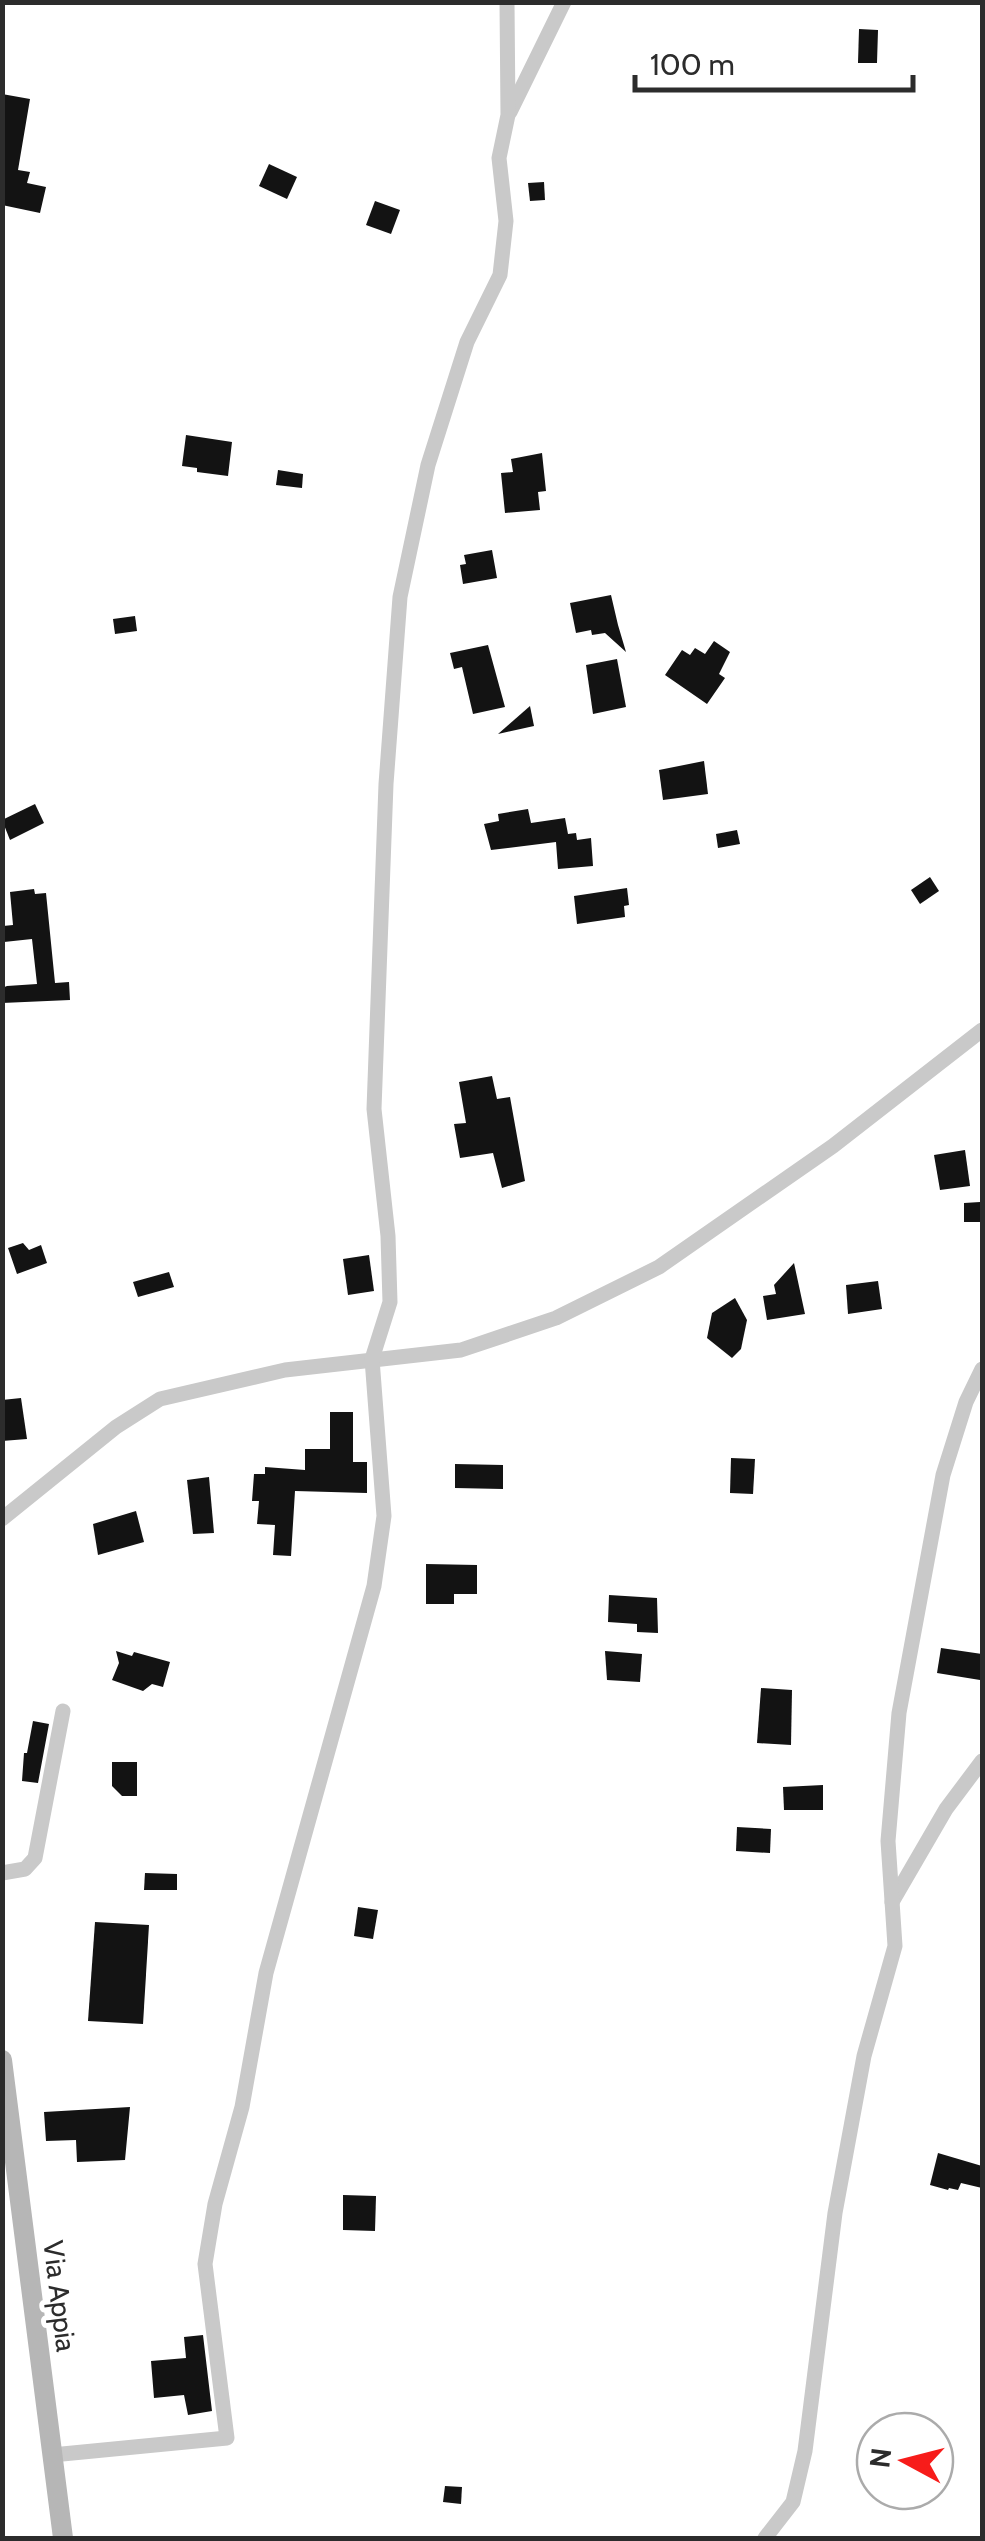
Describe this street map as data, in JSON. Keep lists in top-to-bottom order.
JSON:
{
  "streets": {
    "main road": ["Via Appia"]
  },
  "scale_bar": "100 m",
  "north": "left"
}
